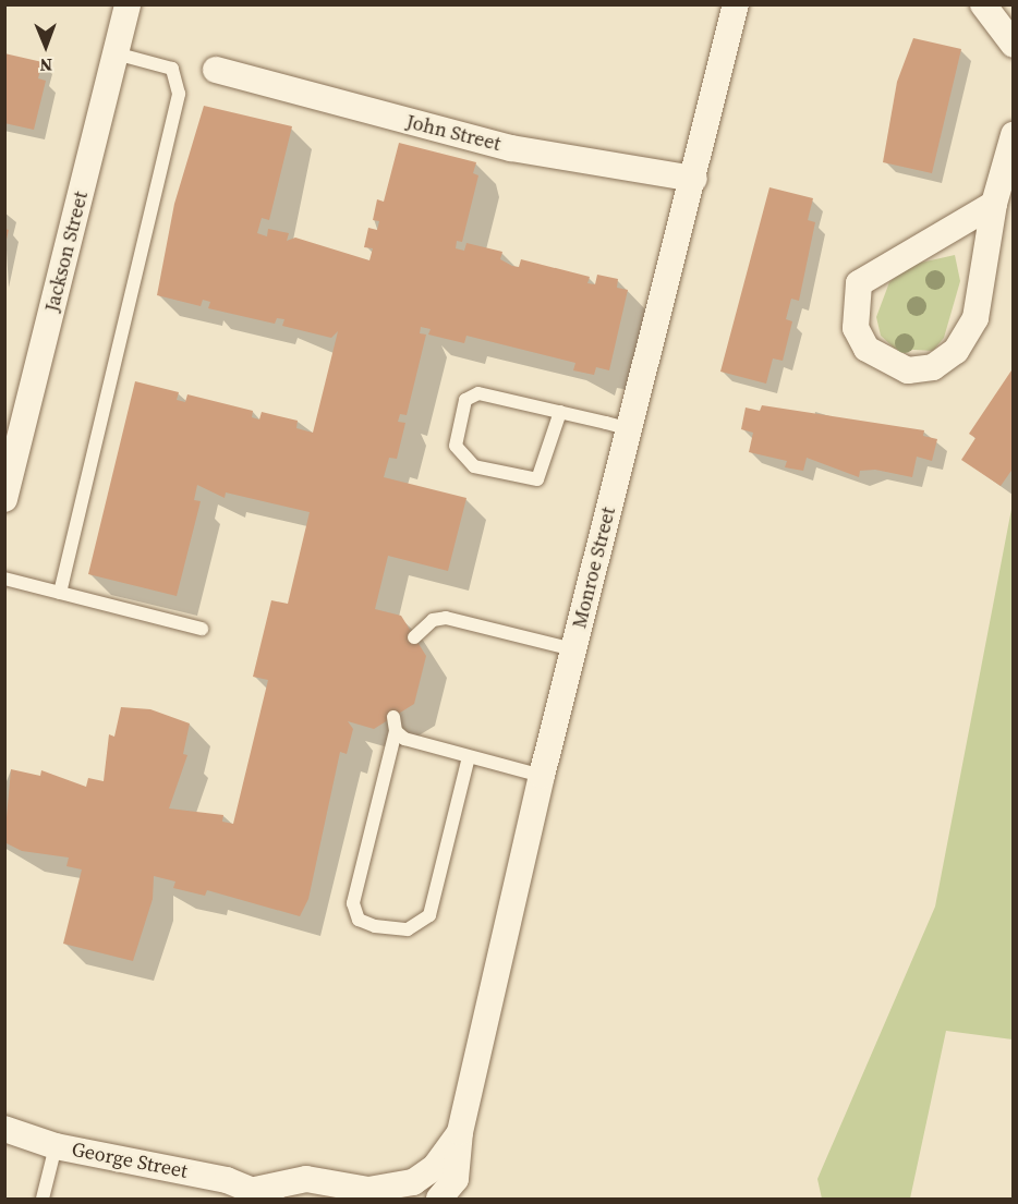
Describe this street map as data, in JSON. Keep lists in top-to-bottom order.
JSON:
{
  "streets": {
    "street": [
      "John Street",
      "Jackson Street",
      "Monroe Street",
      "George Street"
    ]
  },
  "crossings": [
    ["John Street", "Monroe Street"],
    ["Monroe Street", "George Street"]
  ],
  "north": "bottom"
}
